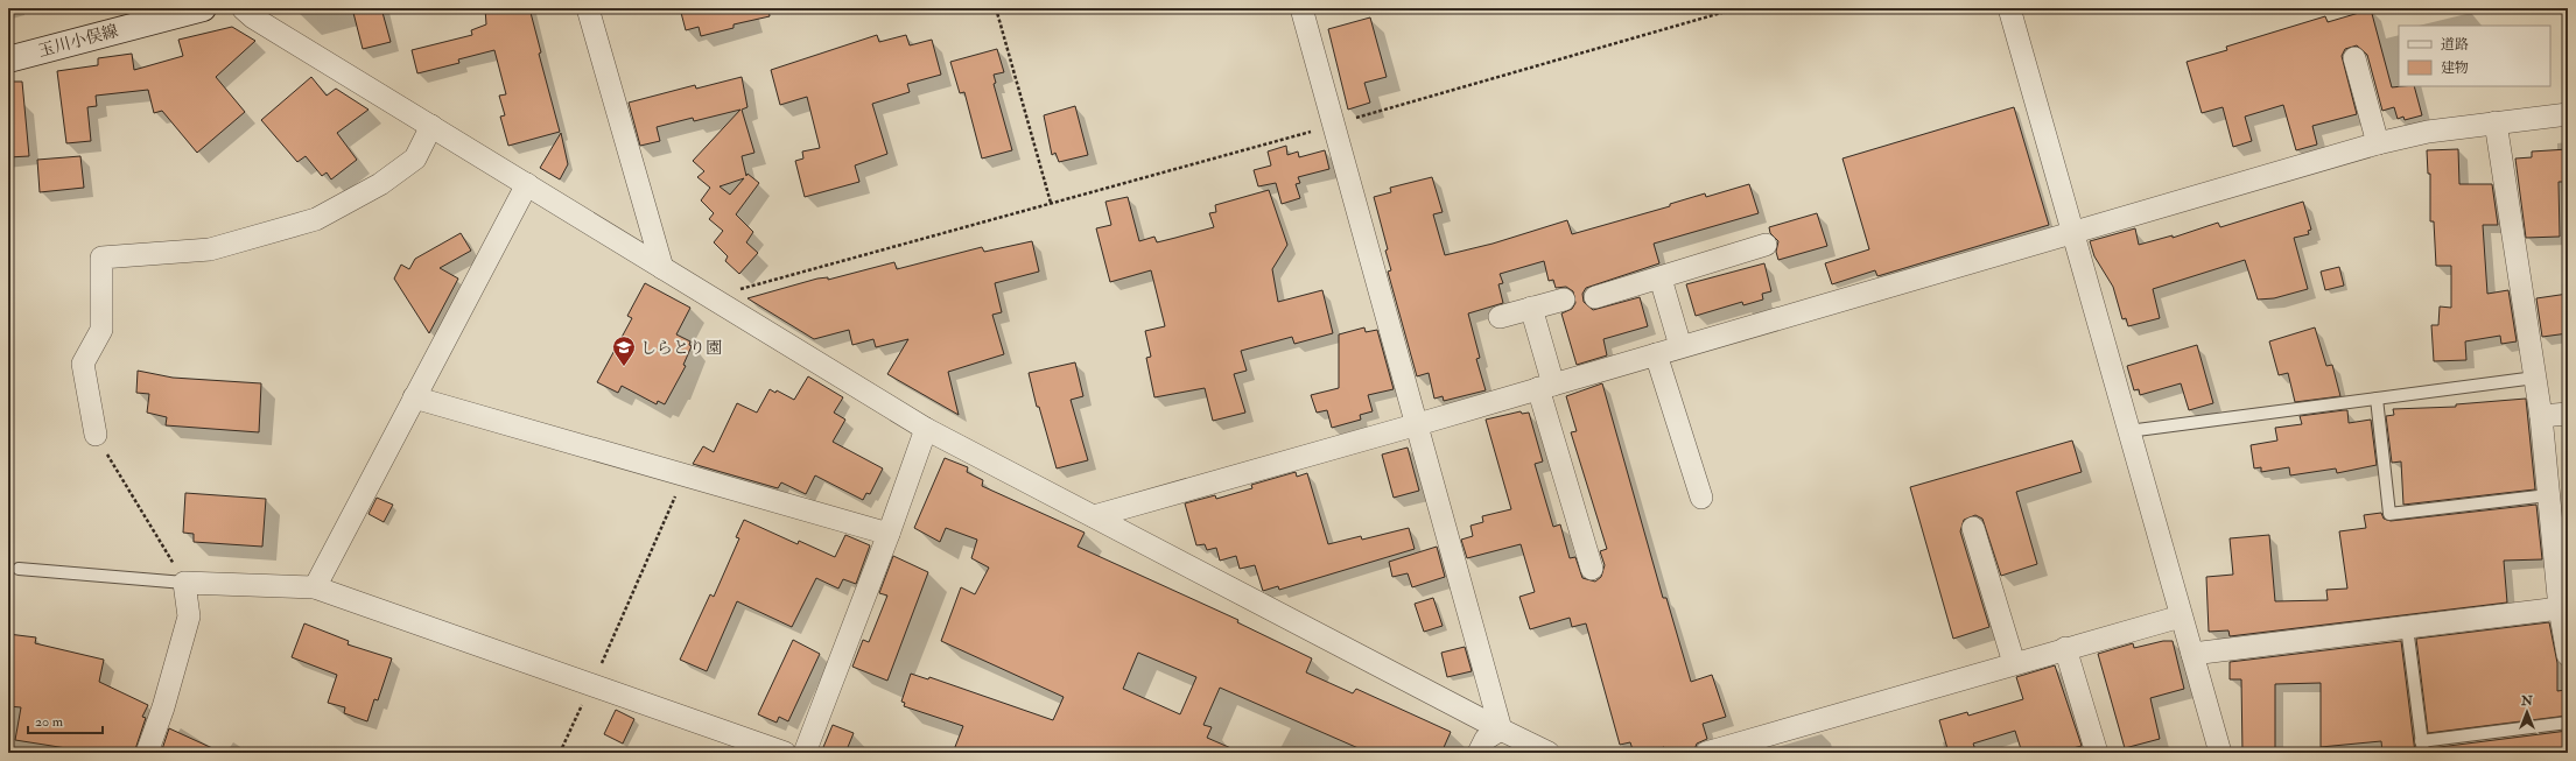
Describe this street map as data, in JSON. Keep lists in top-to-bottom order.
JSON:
{
  "streets": {
    "main road": ["玉川小俣線"]
  },
  "places": {
    "school or university": ["しらとり園"]
  },
  "legend": ["道路", "建物"],
  "scale_bar": "20 m",
  "north": "top"
}
